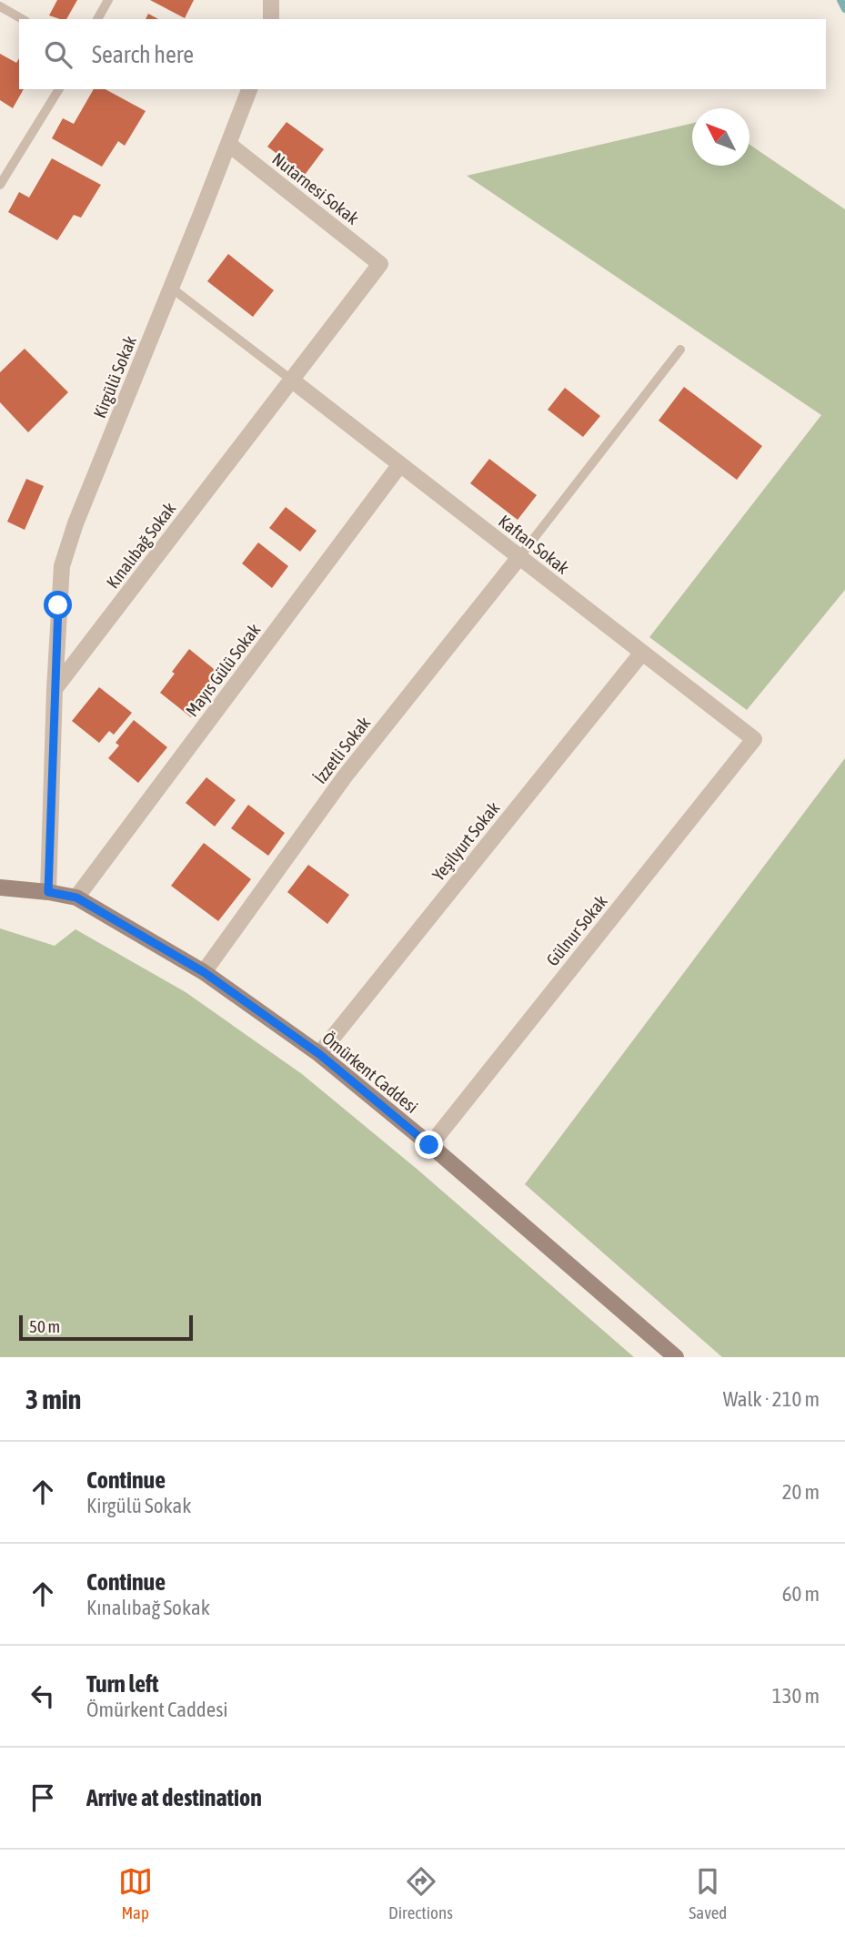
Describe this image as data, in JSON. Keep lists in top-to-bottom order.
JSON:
{
  "streets": {
    "street": [
      "Nutarnesi Sokak",
      "Kirgülü Sokak",
      "Kaftan Sokak",
      "Kınalıbağ Sokak",
      "Mayıs Gülü Sokak",
      "İzzetli Sokak",
      "Yeşilyurt Sokak",
      "Gülnur Sokak",
      "Ömürkent Caddesi"
    ]
  },
  "crossings": [
    ["Nutarnesi Sokak", "Kirgülü Sokak"],
    ["Nutarnesi Sokak", "Kınalıbağ Sokak"],
    ["Kirgülü Sokak", "Kınalıbağ Sokak"],
    ["Kaftan Sokak", "Kınalıbağ Sokak"],
    ["Kaftan Sokak", "Mayıs Gülü Sokak"],
    ["Kaftan Sokak", "İzzetli Sokak"],
    ["Kaftan Sokak", "Yeşilyurt Sokak"],
    ["Kaftan Sokak", "Gülnur Sokak"],
    ["Mayıs Gülü Sokak", "Ömürkent Caddesi"],
    ["İzzetli Sokak", "Ömürkent Caddesi"],
    ["Yeşilyurt Sokak", "Ömürkent Caddesi"],
    ["Gülnur Sokak", "Ömürkent Caddesi"]
  ],
  "scale_bar": "50 m",
  "north": "top left",
  "page": {
    "search": "Search here",
    "scale": "50 m",
    "heading": ["3 min", "Walk · 210 m"],
    "list": [
      ["Continue", "Kirgülü Sokak", "20 m"],
      ["Continue", "Kınalıbağ Sokak", "60 m"],
      ["Turn left", "Ömürkent Caddesi", "130 m"],
      "Arrive at destination"
    ],
    "nav": ["Map", "Directions", "Saved"]
  }
}
